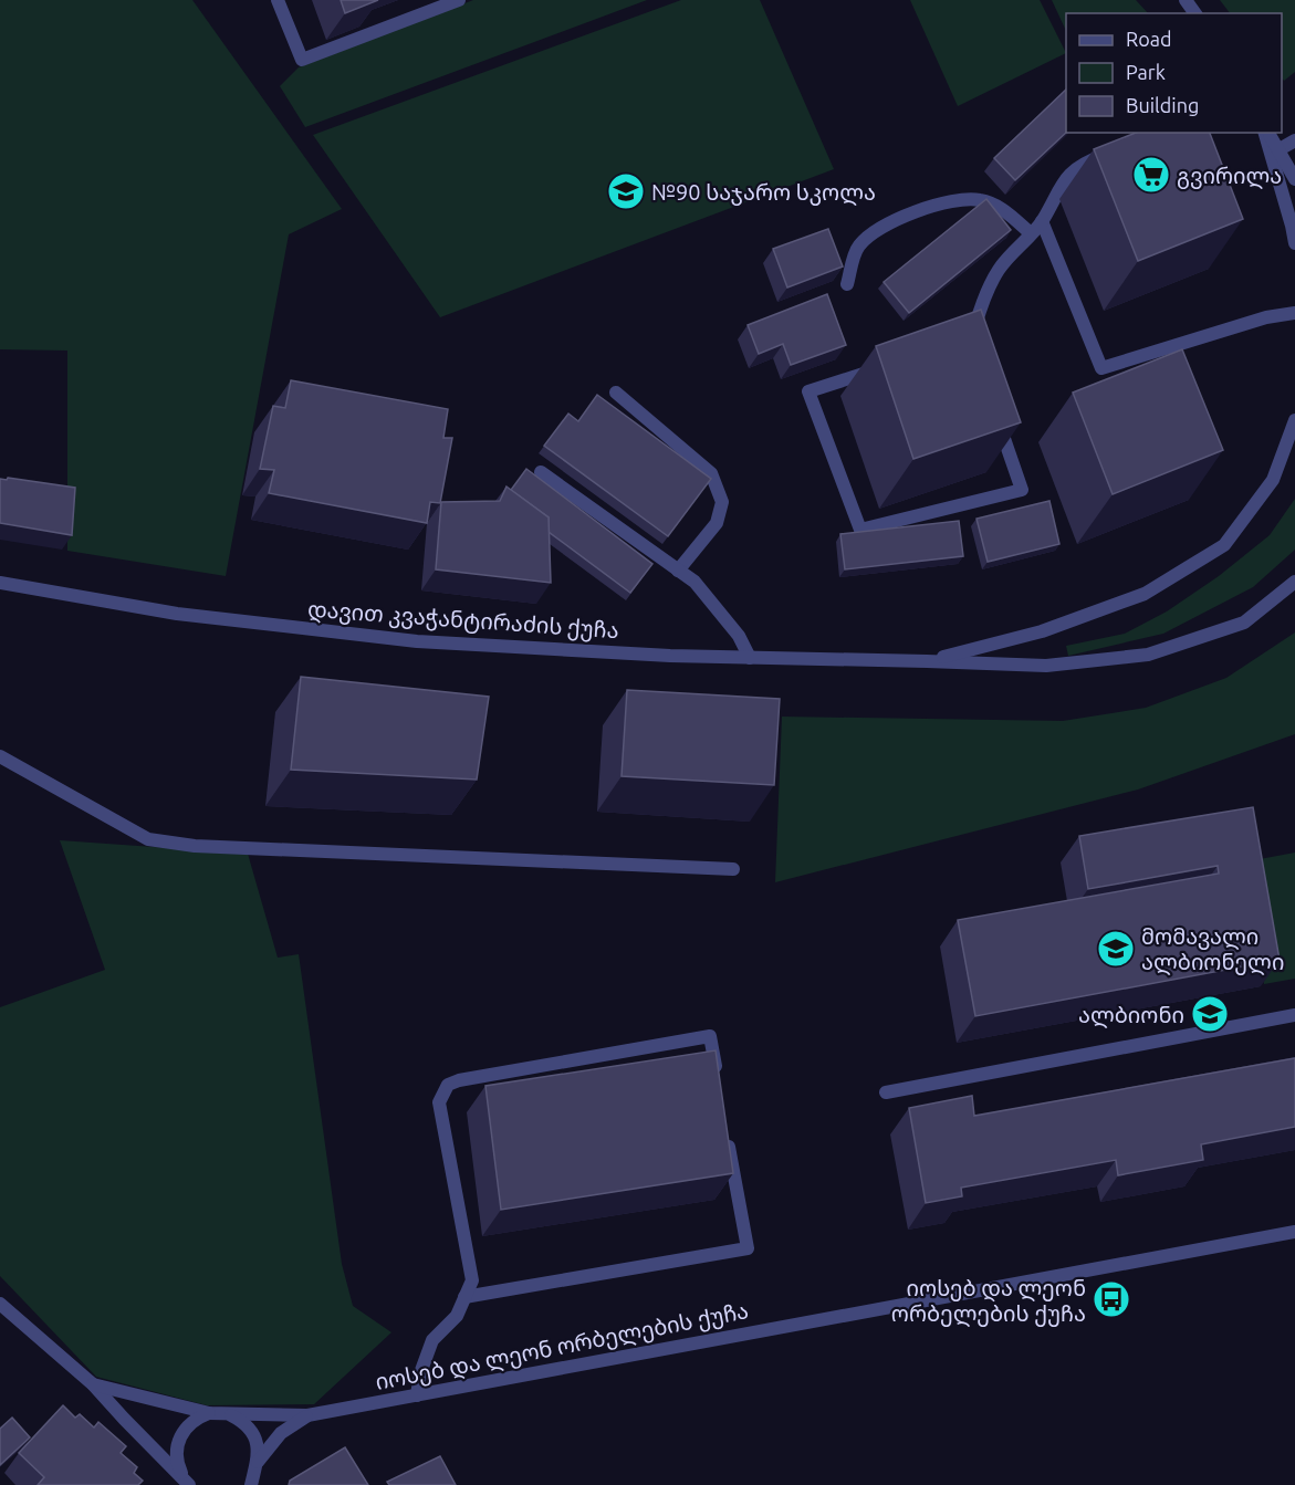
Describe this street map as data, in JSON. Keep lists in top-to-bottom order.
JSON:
{
  "streets": {
    "street": ["დავით კვაჭანტირაძის ქუჩა", "იოსებ და ლეონ ორბელების ქუჩა"]
  },
  "places": {
    "supermarket": ["გვირილა"],
    "school or university": ["№90 საჯარო სკოლა", "მომავალი ალბიონელი", "ალბიონი"],
    "bus stop": ["იოსებ და ლეონ ორბელების ქუჩა"]
  },
  "legend": ["Road", "Park", "Building"]
}
